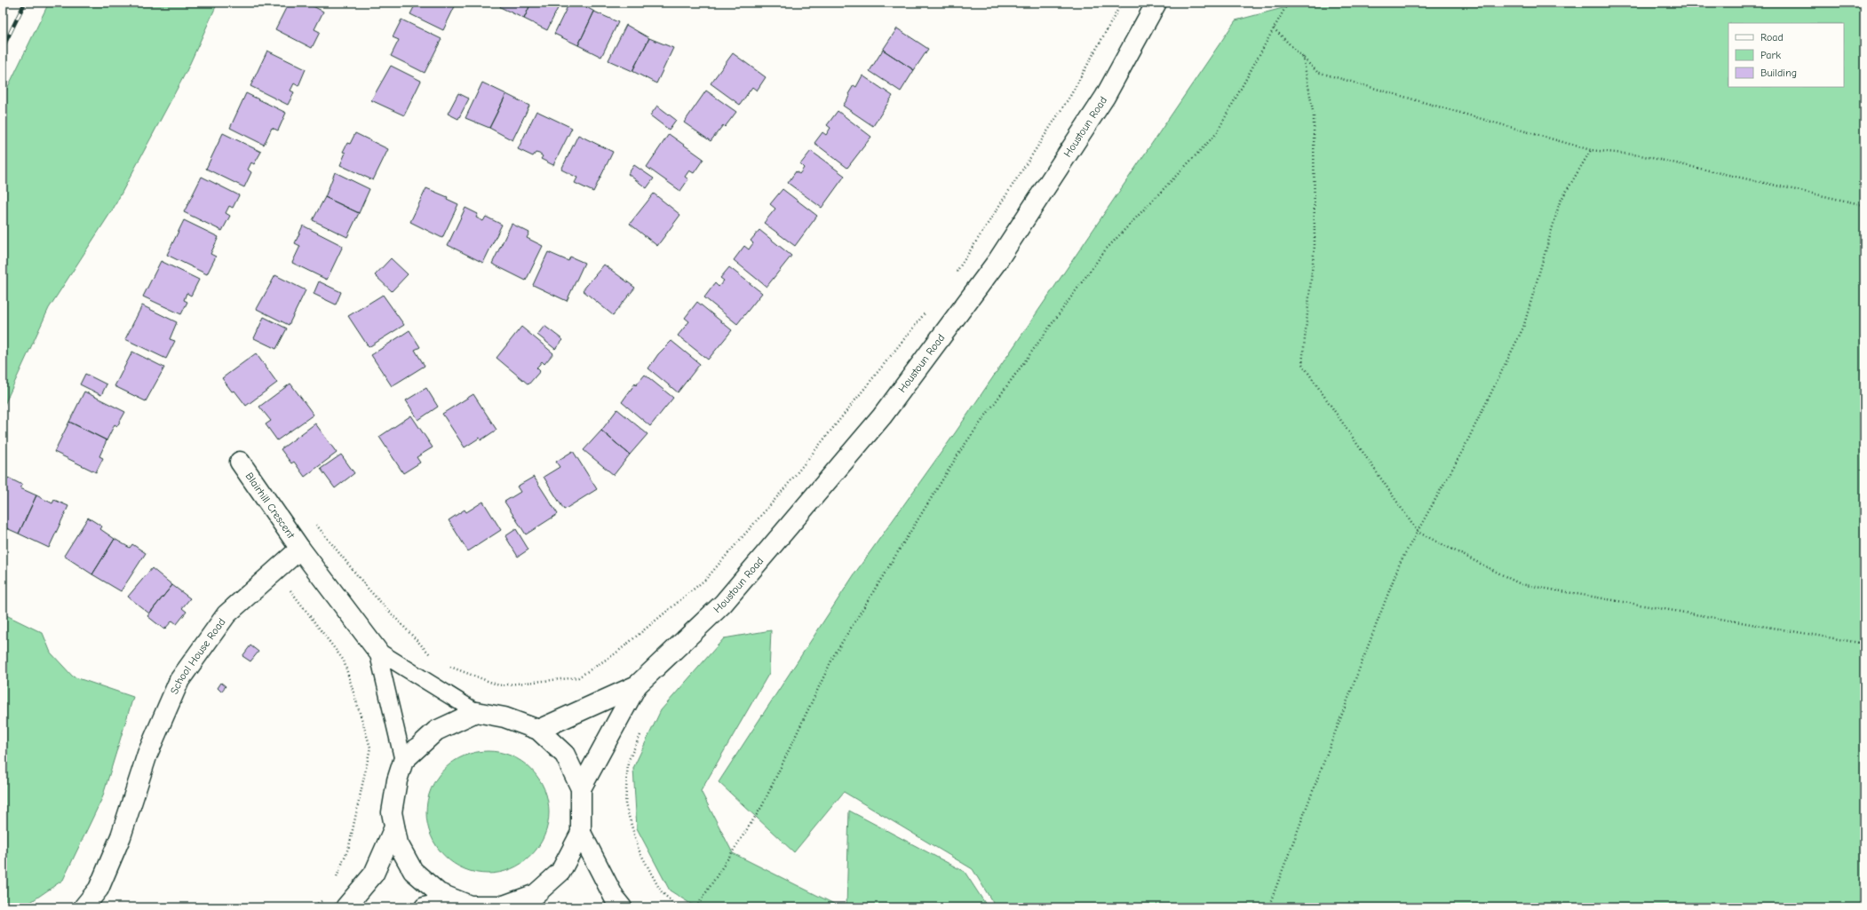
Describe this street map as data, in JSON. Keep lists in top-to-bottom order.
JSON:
{
  "streets": {
    "street": ["Houstoun Road", "Blairhill Crescent", "School House Road"]
  },
  "crossings": [
    ["Blairhill Crescent", "School House Road"]
  ],
  "legend": ["Road", "Park", "Building"]
}
